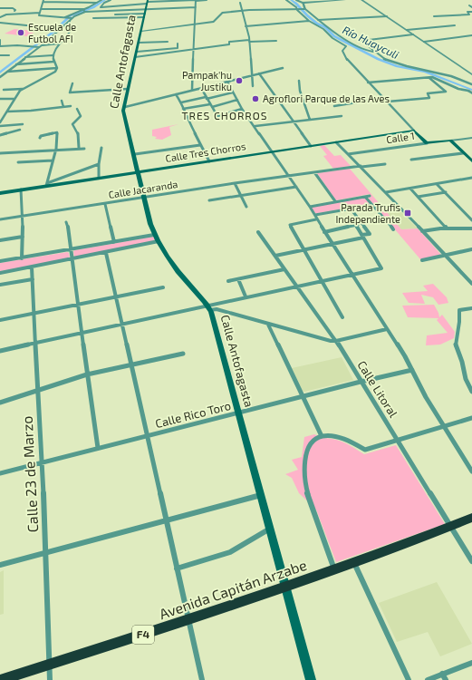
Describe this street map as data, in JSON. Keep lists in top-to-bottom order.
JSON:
{
  "streets": {
    "highway": ["Avenida Capitán Arzabe", "F4"],
    "main road": ["Calle Antofagasta", "Calle 1", "Calle Tres Chorros"],
    "street": [
      "Calle Jacaranda",
      "Calle Litoral",
      "Calle Rico Toro",
      "Calle 23 de Marzo"
    ]
  },
  "crossings": [
    ["Calle Antofagasta", "Calle Tres Chorros"],
    ["Calle Antofagasta", "Calle Jacaranda"],
    ["Calle Antofagasta", "Calle Rico Toro"],
    ["Calle Antofagasta", "Avenida Capitán Arzabe"],
    ["Calle Litoral", "Calle Rico Toro"],
    ["Calle Litoral", "Avenida Capitán Arzabe"],
    ["Calle Rico Toro", "Calle 23 de Marzo"],
    ["Calle 23 de Marzo", "Avenida Capitán Arzabe"]
  ],
  "districts": ["TRES CHORROS"],
  "water": ["Río Huayculi"],
  "places": {
    "other": ["Escuela de Futbol AFI", "Pampak'hu Justiku", "Agroflori Parque de las Aves"],
    "transit": ["Parada Trufis Independiente"]
  }
}
